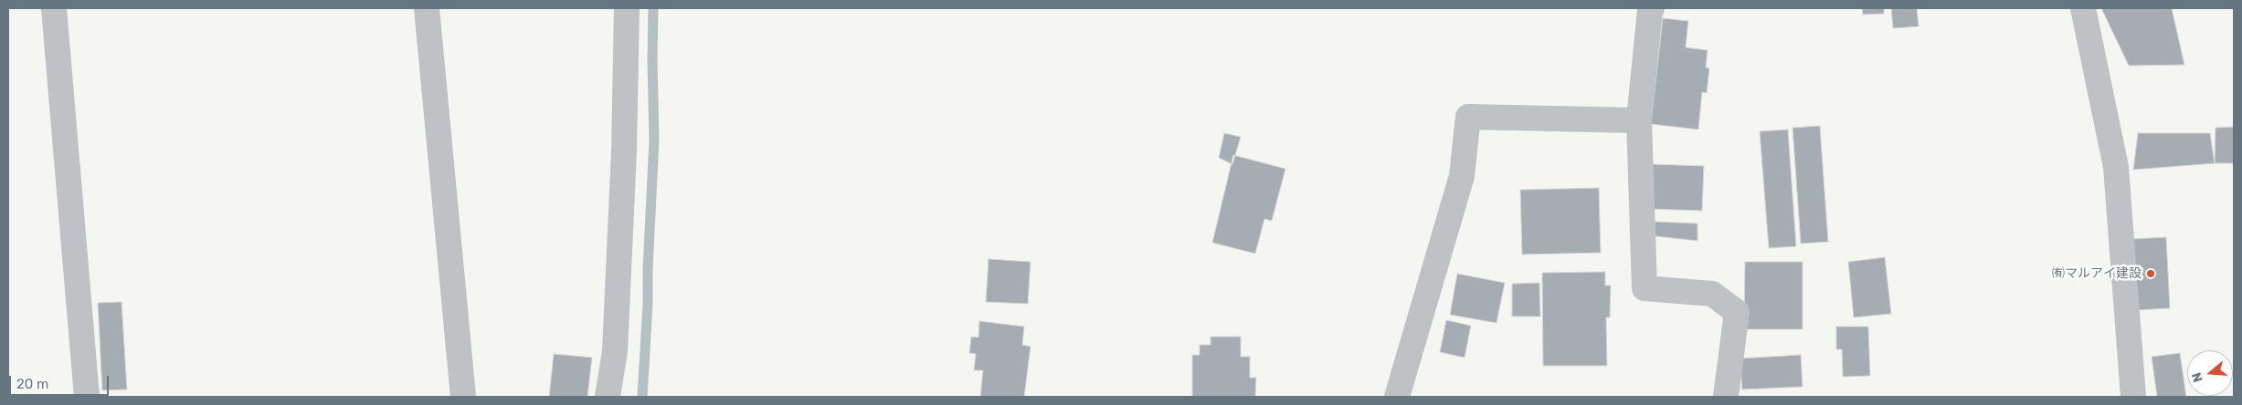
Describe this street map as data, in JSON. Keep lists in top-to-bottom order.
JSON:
{
  "places": ["㈲マルアイ建設"],
  "scale_bar": "20 m",
  "north": "left"
}
